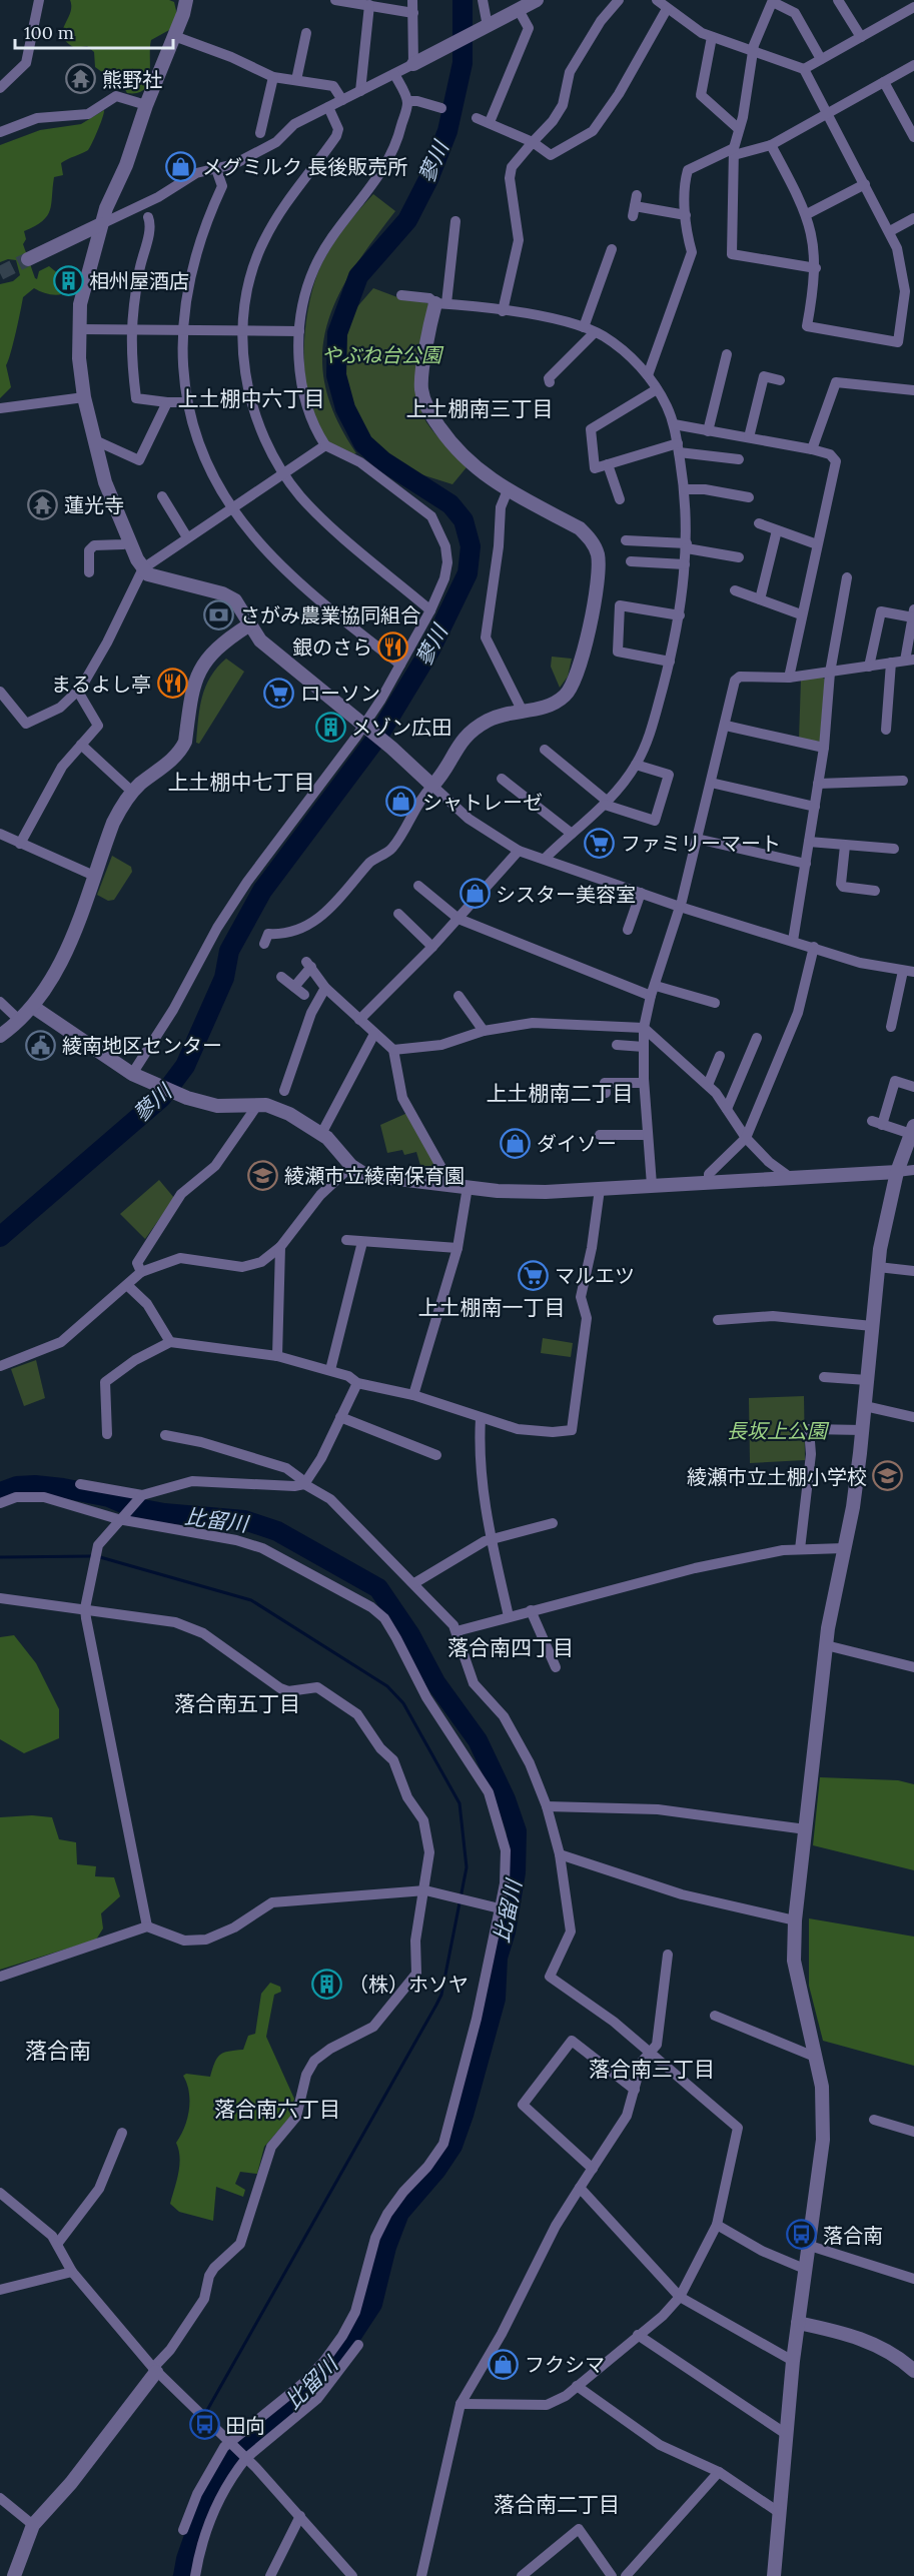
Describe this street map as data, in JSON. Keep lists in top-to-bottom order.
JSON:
{
  "districts": [
    "上土棚中六丁目",
    "上土棚南三丁目",
    "上土棚中七丁目",
    "上土棚南二丁目",
    "上土棚南一丁目",
    "落合南四丁目",
    "落合南五丁目",
    "落合南",
    "落合南三丁目",
    "落合南六丁目",
    "落合南二丁目"
  ],
  "water": ["蓼川", "比留川"],
  "parks": ["やぶね台公園", "長坂上公園"],
  "places": {
    "temple": ["熊野社", "蓮光寺"],
    "shop": [
      "メグミルク 長後販売所",
      "シャトレーゼ",
      "シスター美容室",
      "ダイソー",
      "フクシマ"
    ],
    "building": ["相州屋酒店", "メゾン広田", "（株）ホソヤ"],
    "bank": ["さがみ農業協同組合"],
    "restaurant": ["銀のさら", "まるよし亭"],
    "supermarket": ["ローソン", "ファミリーマート", "マルエツ"],
    "public building": ["綾南地区センター"],
    "school or university": ["綾瀬市立綾南保育園", "綾瀬市立土棚小学校"],
    "bus stop": ["落合南", "田向"]
  },
  "scale_bar": "100 m"
}
